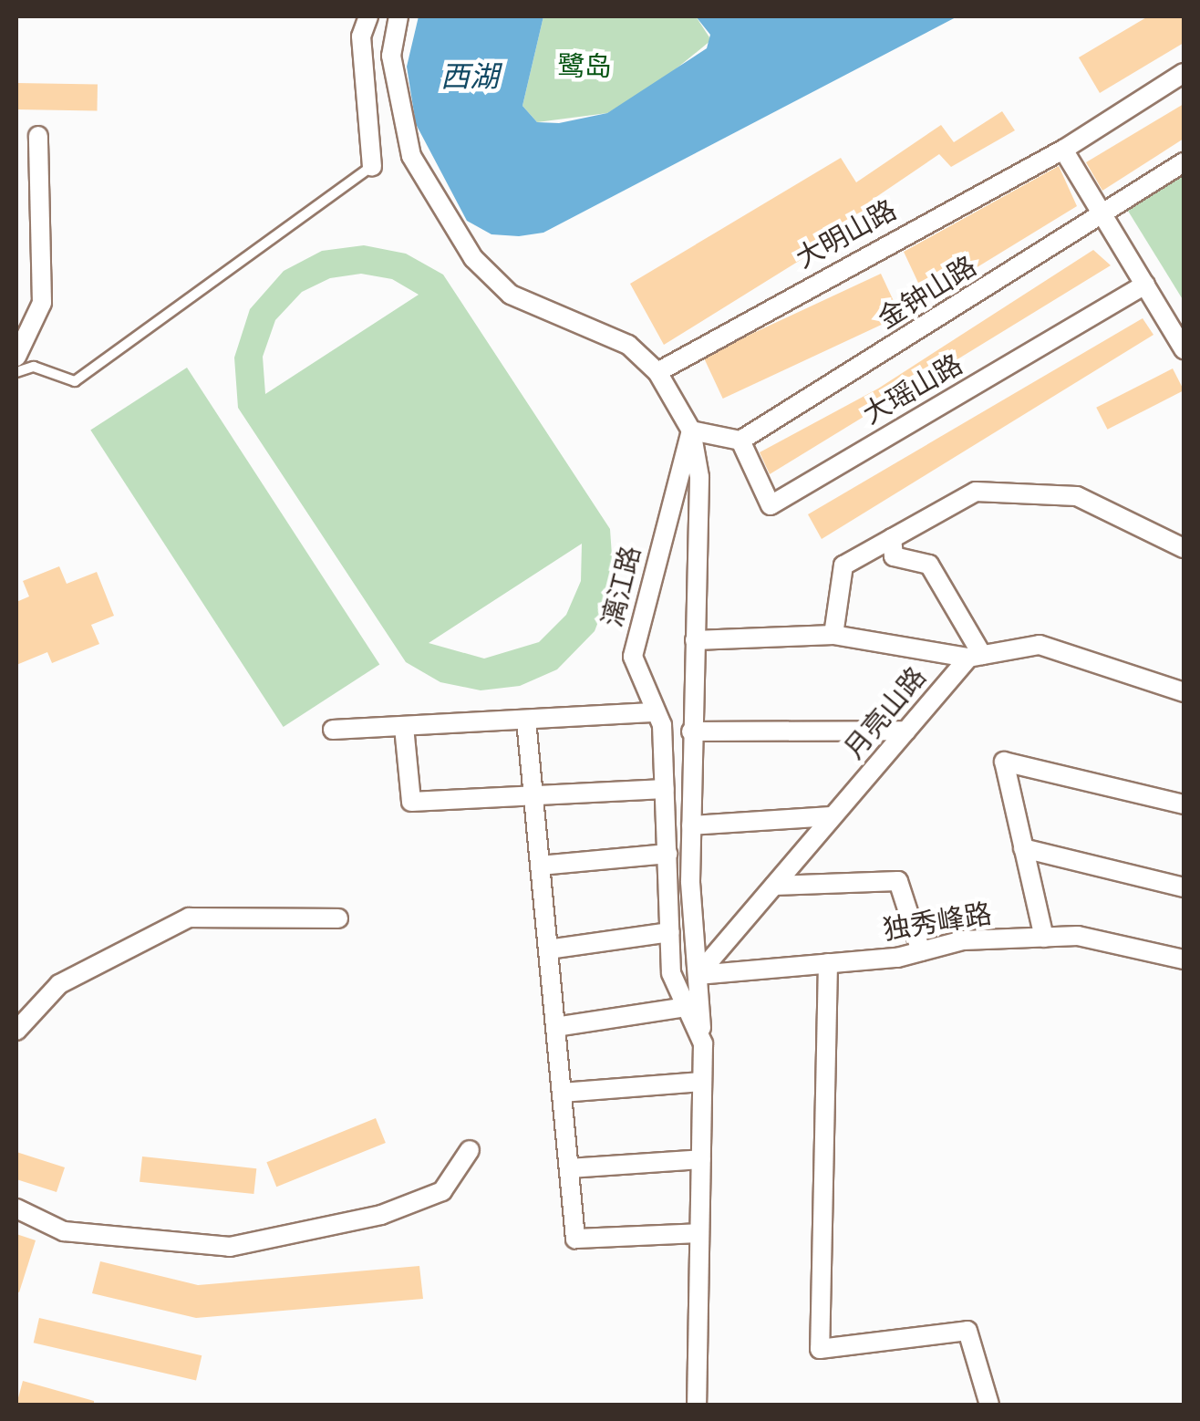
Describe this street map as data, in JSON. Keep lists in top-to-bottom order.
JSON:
{
  "streets": {
    "street": [
      "大明山路",
      "金钟山路",
      "大瑶山路",
      "漓江路",
      "月亮山路",
      "独秀峰路"
    ]
  },
  "crossings": [
    ["金钟山路", "大瑶山路"],
    ["月亮山路", "独秀峰路"]
  ],
  "water": ["西湖"],
  "parks": ["鹭岛"]
}
